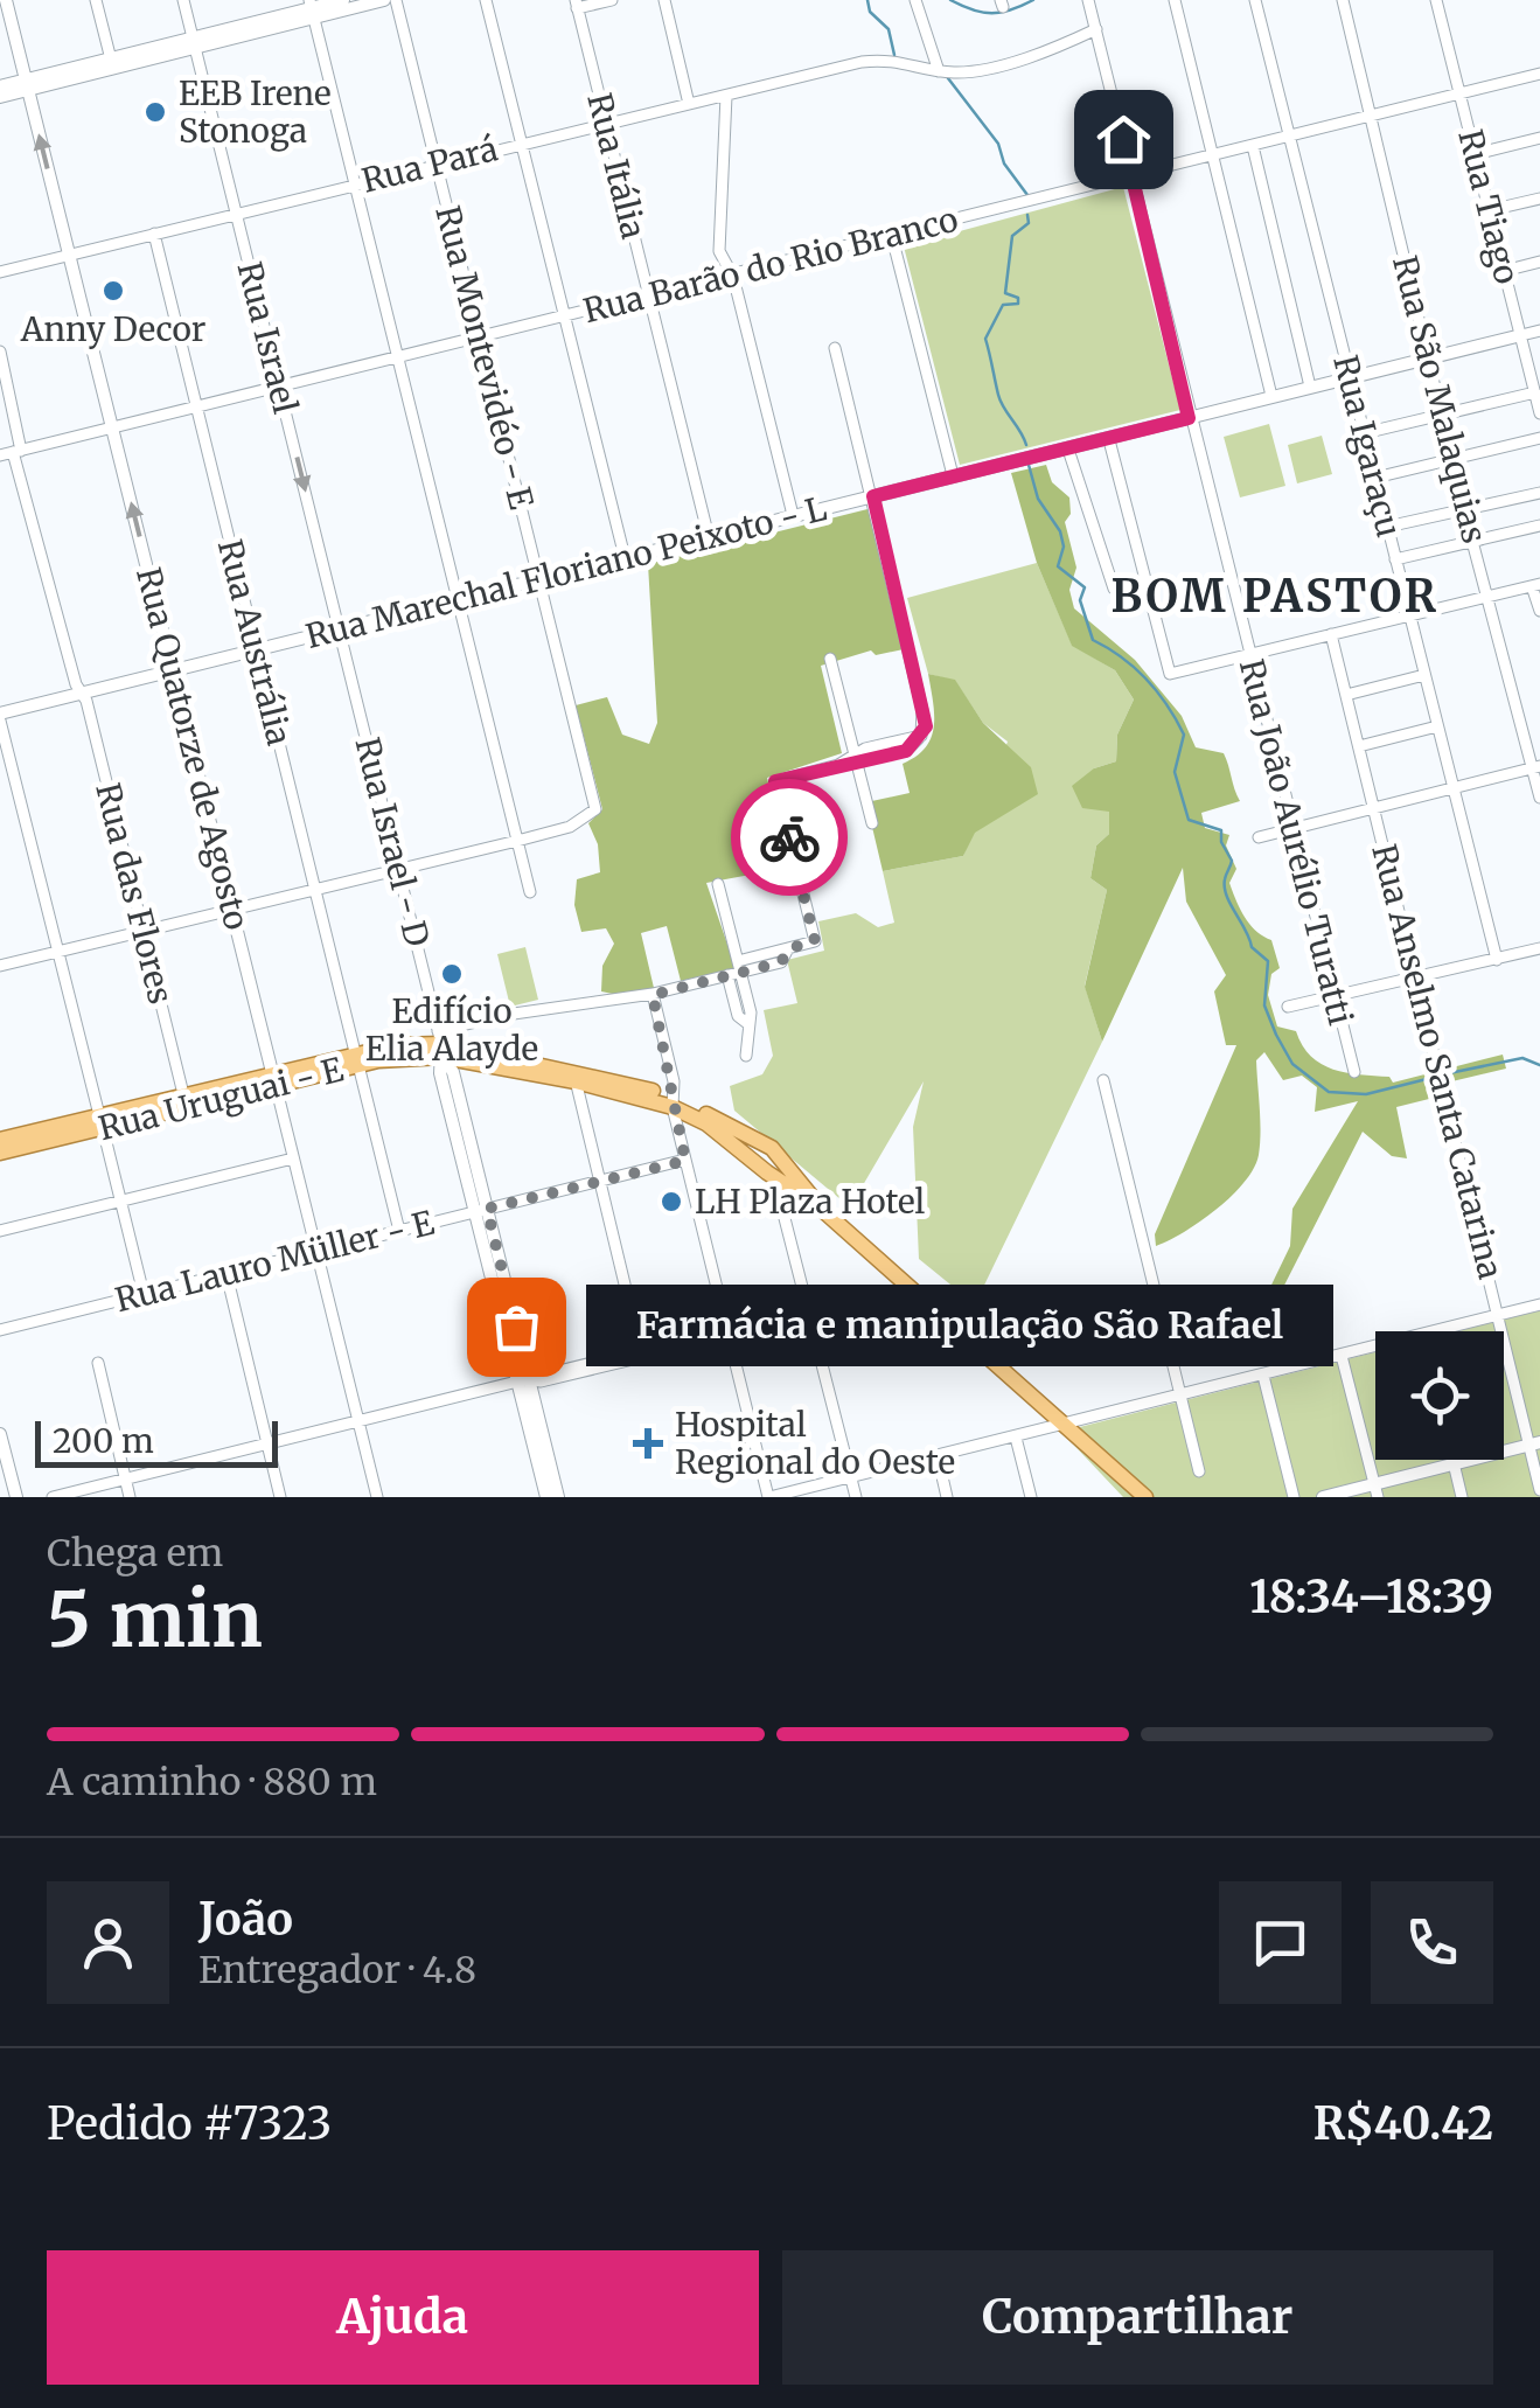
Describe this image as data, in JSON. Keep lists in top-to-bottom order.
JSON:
{
  "streets": {
    "main road": ["Rua Uruguai - E"],
    "street": [
      "Rua Pará",
      "Rua Itália",
      "Rua Tiago",
      "Rua Barão do Rio Branco",
      "Rua Israel",
      "Rua Montevidéo - E",
      "Rua São Malaquias",
      "Rua Igaraçu",
      "Rua Marechal Floriano Peixoto - L",
      "Rua Austrália",
      "Rua Quatorze de Agosto",
      "Rua Israel - D",
      "Rua João Aurélio Turatti",
      "Rua das Flores",
      "Rua Anselmo Santa Catarina",
      "Rua Lauro Müller - E"
    ]
  },
  "crossings": [
    ["Rua Pará", "Rua Itália"],
    ["Rua Pará", "Rua Israel"],
    ["Rua Pará", "Rua Montevidéo - E"],
    ["Rua Pará", "Rua Austrália"],
    ["Rua Pará", "Rua Quatorze de Agosto"],
    ["Rua Pará", "Rua João Aurélio Turatti"],
    ["Rua Itália", "Rua Barão do Rio Branco"],
    ["Rua Itália", "Rua Marechal Floriano Peixoto - L"],
    ["Rua Tiago", "Rua Barão do Rio Branco"],
    ["Rua Tiago", "Rua Marechal Floriano Peixoto - L"],
    ["Rua Barão do Rio Branco", "Rua Israel"],
    ["Rua Barão do Rio Branco", "Rua Montevidéo - E"],
    ["Rua Barão do Rio Branco", "Rua São Malaquias"],
    ["Rua Barão do Rio Branco", "Rua Igaraçu"],
    ["Rua Barão do Rio Branco", "Rua Austrália"],
    ["Rua Barão do Rio Branco", "Rua Quatorze de Agosto"],
    ["Rua Barão do Rio Branco", "Rua João Aurélio Turatti"],
    ["Rua Barão do Rio Branco", "Rua das Flores"],
    ["Rua Israel", "Rua Marechal Floriano Peixoto - L"],
    ["Rua Israel", "Rua Israel - D"],
    ["Rua Montevidéo - E", "Rua Marechal Floriano Peixoto - L"],
    ["Rua São Malaquias", "Rua Marechal Floriano Peixoto - L"],
    ["Rua Igaraçu", "Rua Marechal Floriano Peixoto - L"],
    ["Rua Marechal Floriano Peixoto - L", "Rua Austrália"],
    ["Rua Marechal Floriano Peixoto - L", "Rua Quatorze de Agosto"],
    ["Rua Marechal Floriano Peixoto - L", "Rua Israel - D"],
    ["Rua Marechal Floriano Peixoto - L", "Rua João Aurélio Turatti"],
    ["Rua Marechal Floriano Peixoto - L", "Rua das Flores"],
    ["Rua Austrália", "Rua Uruguai - E"],
    ["Rua Austrália", "Rua Lauro Müller - E"],
    ["Rua Quatorze de Agosto", "Rua Uruguai - E"],
    ["Rua Quatorze de Agosto", "Rua Lauro Müller - E"],
    ["Rua Israel - D", "Rua Uruguai - E"],
    ["Rua Israel - D", "Rua Lauro Müller - E"],
    ["Rua das Flores", "Rua Uruguai - E"]
  ],
  "one_way": ["Rua Israel"],
  "districts": ["BOM PASTOR"],
  "places": {
    "other": [
      "EEB Irene Stonoga",
      "Anny Decor",
      "Edifício Elia Alayde",
      "LH Plaza Hotel",
      "Farmácia e manipulação São Rafael"
    ],
    "health": ["Hospital Regional do Oeste"]
  },
  "scale_bar": "200 m",
  "page": {
    "bubble": "Farmácia e manipulação São Rafael",
    "scale": "200 m",
    "heading": ["5 min", "Chega em", "18:34–18:39"],
    "panel": [
      "João",
      "Entregador · 4.8",
      "Pedido #7323",
      "R$40.42"
    ],
    "bar": "A caminho · 880 m",
    "buttons": ["Ajuda", "Compartilhar"]
  }
}
